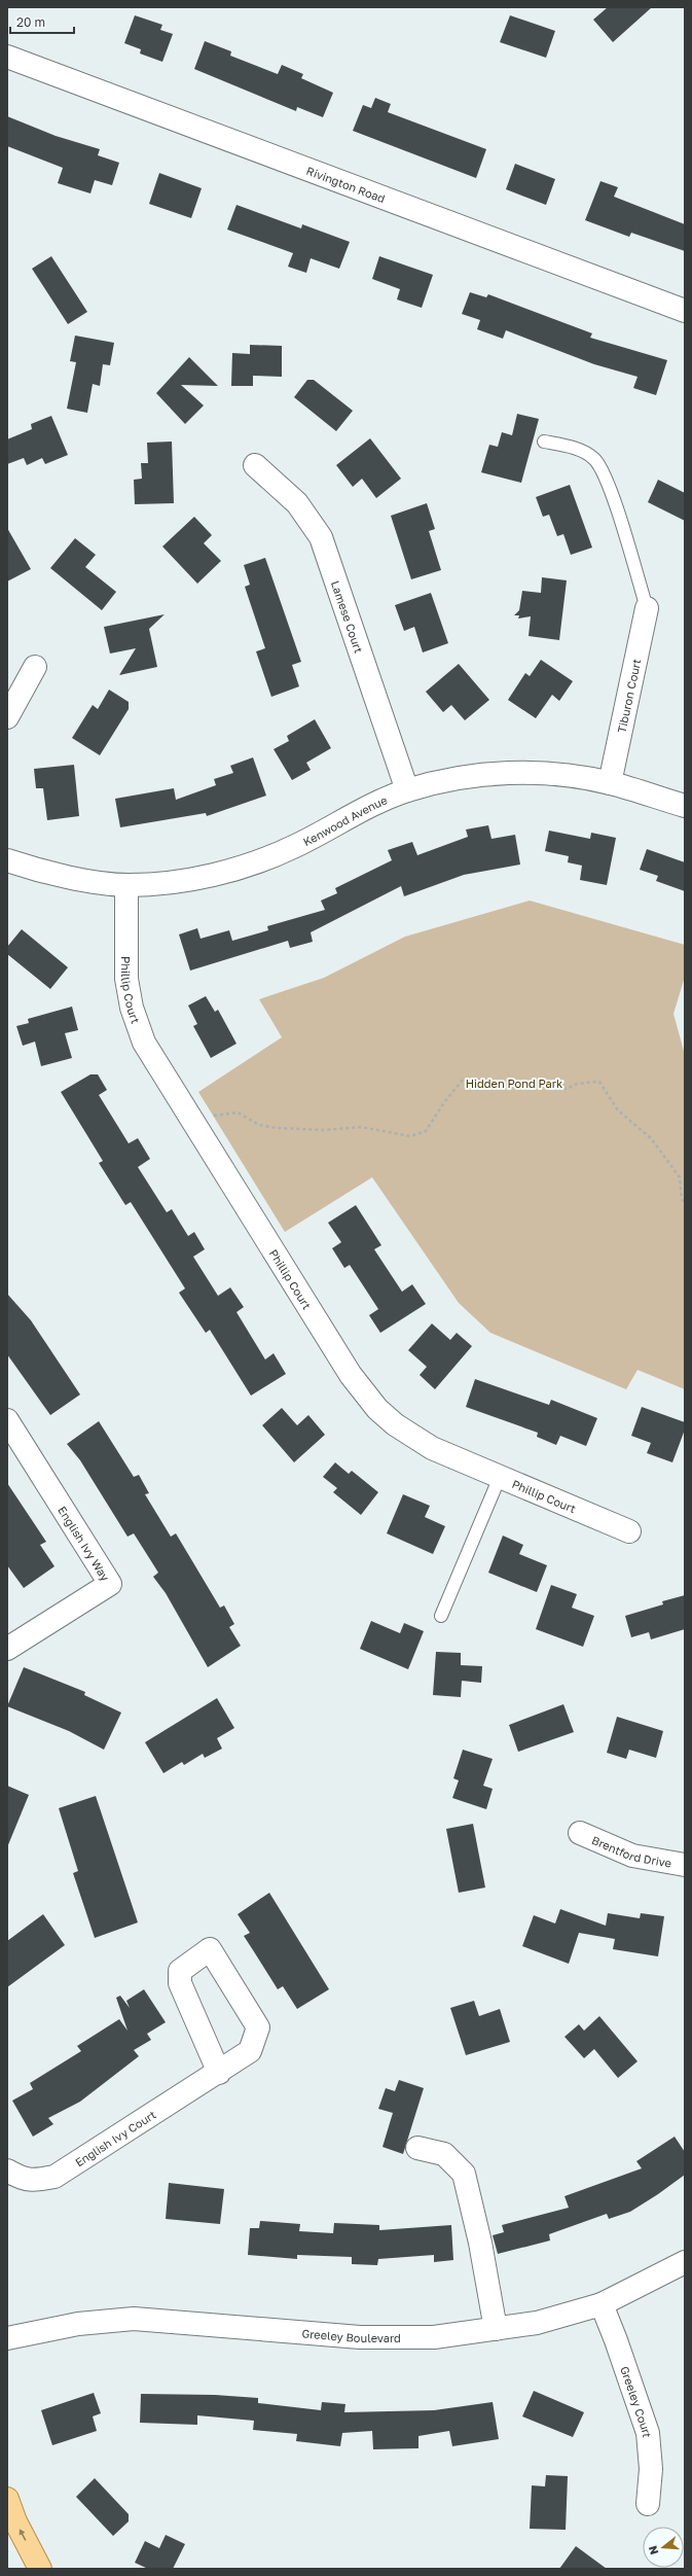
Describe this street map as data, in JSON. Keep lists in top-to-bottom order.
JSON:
{
  "streets": {
    "street": [
      "Rivington Road",
      "Lamese Court",
      "Tiburon Court",
      "Kenwood Avenue",
      "Phillip Court",
      "English Ivy Way",
      "Brentford Drive",
      "English Ivy Court",
      "Greeley Boulevard",
      "Greeley Court"
    ]
  },
  "crossings": [
    ["Lamese Court", "Kenwood Avenue"],
    ["Tiburon Court", "Kenwood Avenue"],
    ["Kenwood Avenue", "Phillip Court"],
    ["Greeley Boulevard", "Greeley Court"]
  ],
  "parks": ["Hidden Pond Park"],
  "scale_bar": "20 m",
  "north": "left"
}
